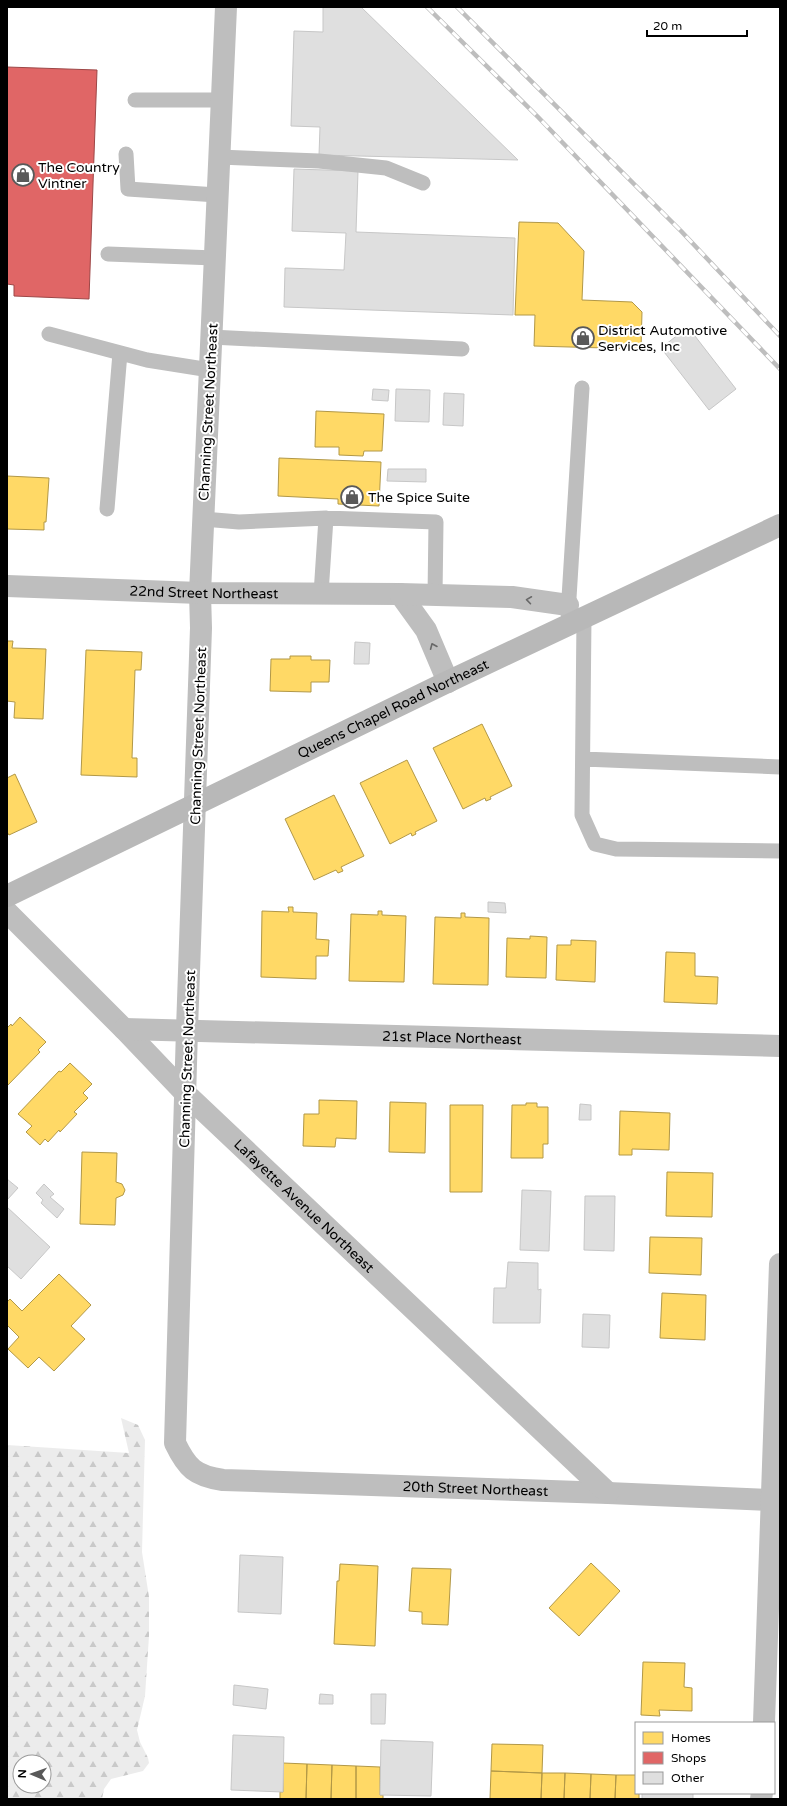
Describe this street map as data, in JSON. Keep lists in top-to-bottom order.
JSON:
{
  "streets": {
    "street": [
      "Channing Street Northeast",
      "22nd Street Northeast",
      "Queens Chapel Road Northeast",
      "21st Place Northeast",
      "Lafayette Avenue Northeast",
      "20th Street Northeast"
    ]
  },
  "crossings": [
    ["Channing Street Northeast", "22nd Street Northeast"],
    ["Channing Street Northeast", "Queens Chapel Road Northeast"],
    ["Channing Street Northeast", "21st Place Northeast"],
    ["Channing Street Northeast", "Lafayette Avenue Northeast"],
    ["Channing Street Northeast", "20th Street Northeast"],
    ["22nd Street Northeast", "Queens Chapel Road Northeast"],
    ["21st Place Northeast", "Lafayette Avenue Northeast"],
    ["Lafayette Avenue Northeast", "20th Street Northeast"]
  ],
  "places": {
    "shop": ["The Country Vintner", "District Automotive Services, Inc", "The Spice Suite"]
  },
  "legend": ["Homes", "Shops", "Other"],
  "scale_bar": "20 m",
  "north": "left"
}
